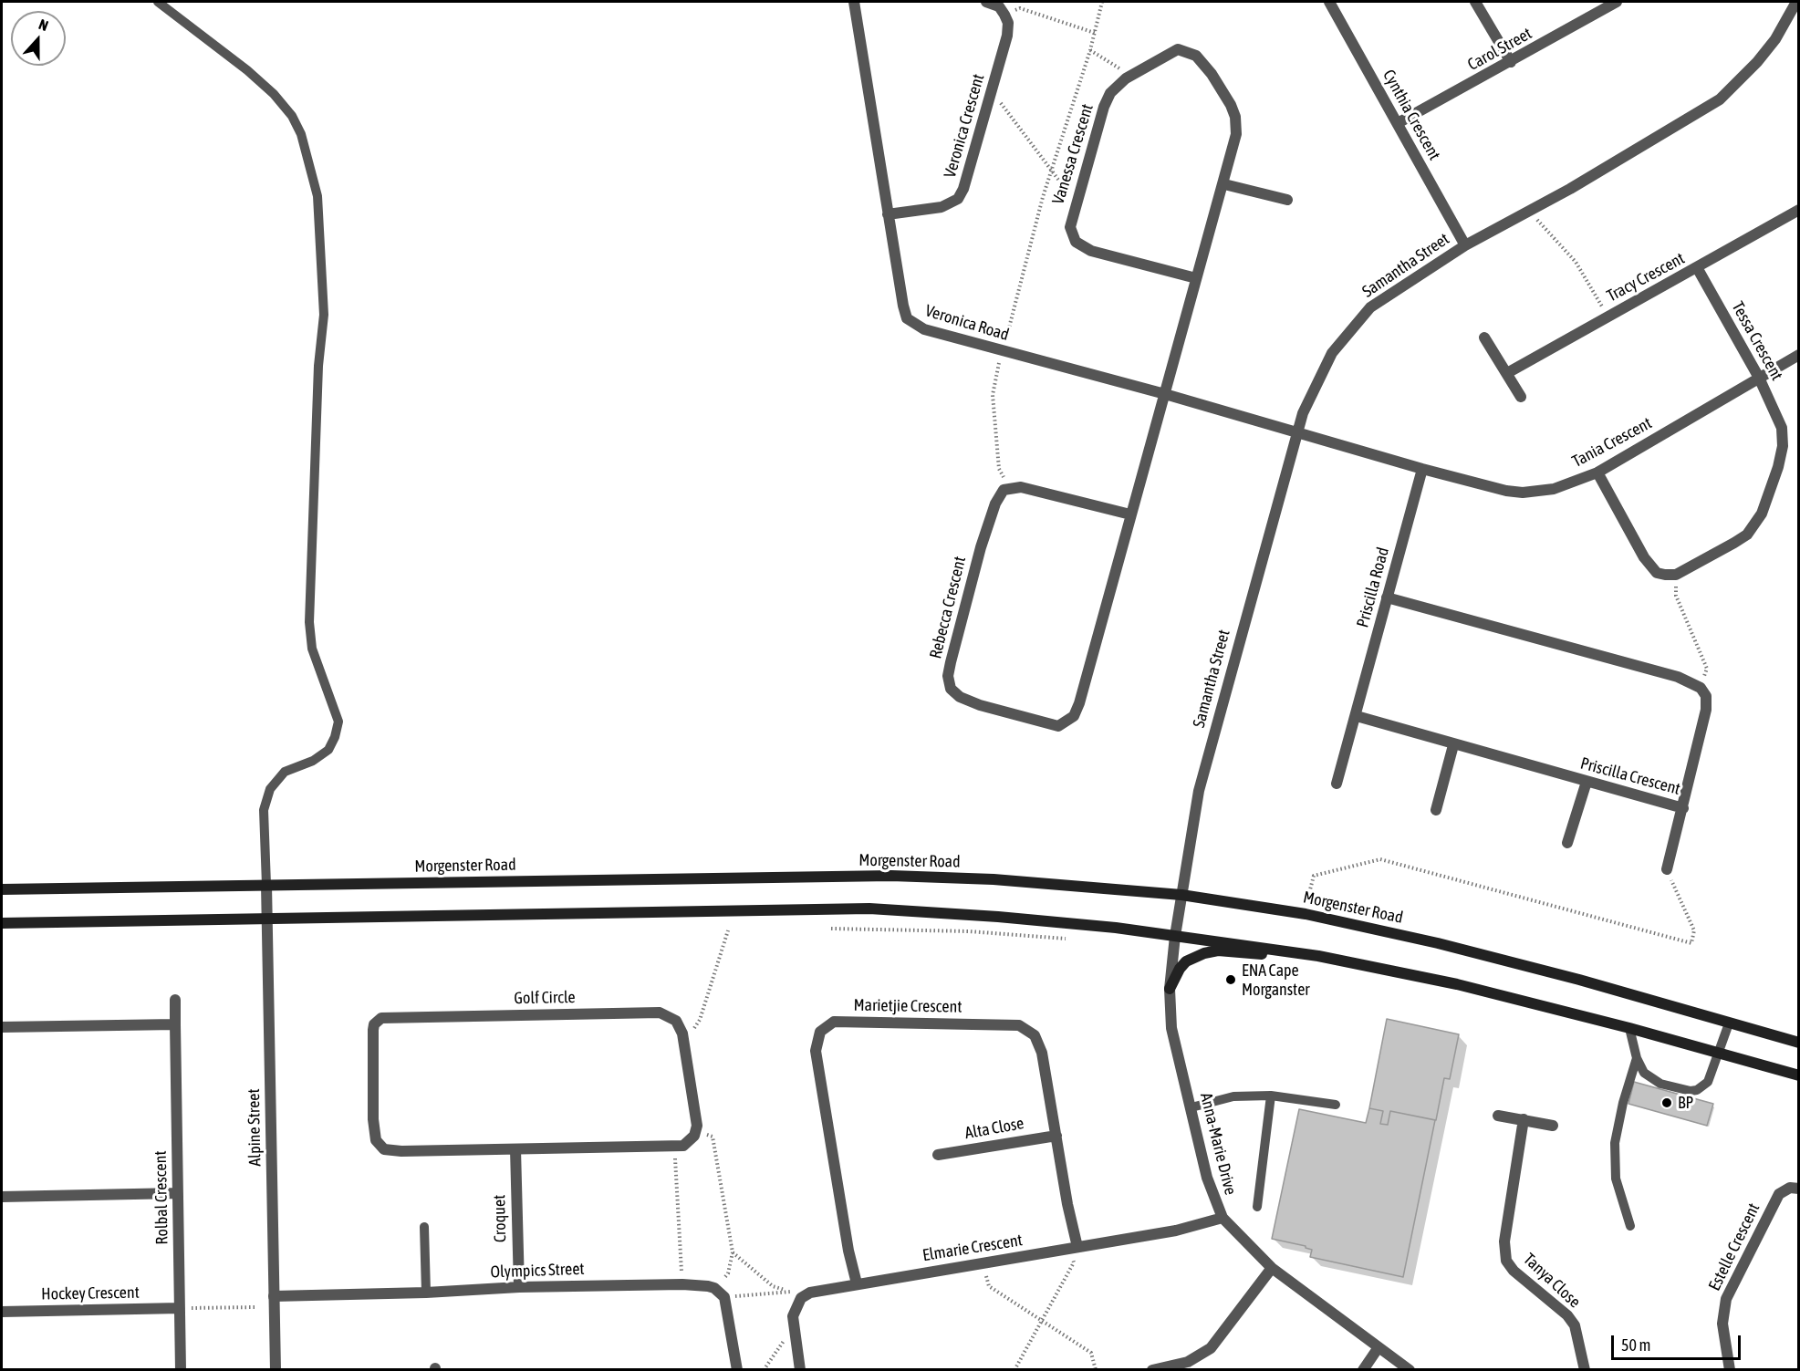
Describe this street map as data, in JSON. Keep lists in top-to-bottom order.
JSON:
{
  "streets": {
    "main road": ["Morgenster Road"],
    "street": [
      "Carol Street",
      "Cynthia Crescent",
      "Veronica Crescent",
      "Vanessa Crescent",
      "Samantha Street",
      "Tracy Crescent",
      "Veronica Road",
      "Tessa Crescent",
      "Tania Crescent",
      "Priscilla Road",
      "Rebecca Crescent",
      "Priscilla Crescent",
      "Golf Circle",
      "Marietjie Crescent",
      "Alpine Street",
      "Alta Close",
      "Anna-Marie Drive",
      "Rolbal Crescent",
      "Croquet",
      "Estelle Crescent",
      "Elmarie Crescent",
      "Olympics Street",
      "Tanya Close",
      "Hockey Crescent"
    ]
  },
  "crossings": [
    ["Carol Street", "Cynthia Crescent"],
    ["Cynthia Crescent", "Samantha Street"],
    ["Veronica Crescent", "Veronica Road"],
    ["Vanessa Crescent", "Veronica Road"],
    ["Vanessa Crescent", "Rebecca Crescent"],
    ["Samantha Street", "Veronica Road"],
    ["Samantha Street", "Tania Crescent"],
    ["Samantha Street", "Morgenster Road"],
    ["Samantha Street", "Anna-Marie Drive"],
    ["Tracy Crescent", "Tessa Crescent"],
    ["Veronica Road", "Tania Crescent"],
    ["Veronica Road", "Rebecca Crescent"],
    ["Tessa Crescent", "Tania Crescent"],
    ["Tania Crescent", "Priscilla Road"],
    ["Priscilla Road", "Priscilla Crescent"],
    ["Morgenster Road", "Alpine Street"],
    ["Golf Circle", "Croquet"],
    ["Marietjie Crescent", "Alta Close"],
    ["Marietjie Crescent", "Elmarie Crescent"],
    ["Alpine Street", "Olympics Street"],
    ["Anna-Marie Drive", "Elmarie Crescent"],
    ["Rolbal Crescent", "Hockey Crescent"],
    ["Croquet", "Olympics Street"]
  ],
  "places": ["ENA Cape Morganster", "BP"],
  "scale_bar": "50 m",
  "north": "top"
}
